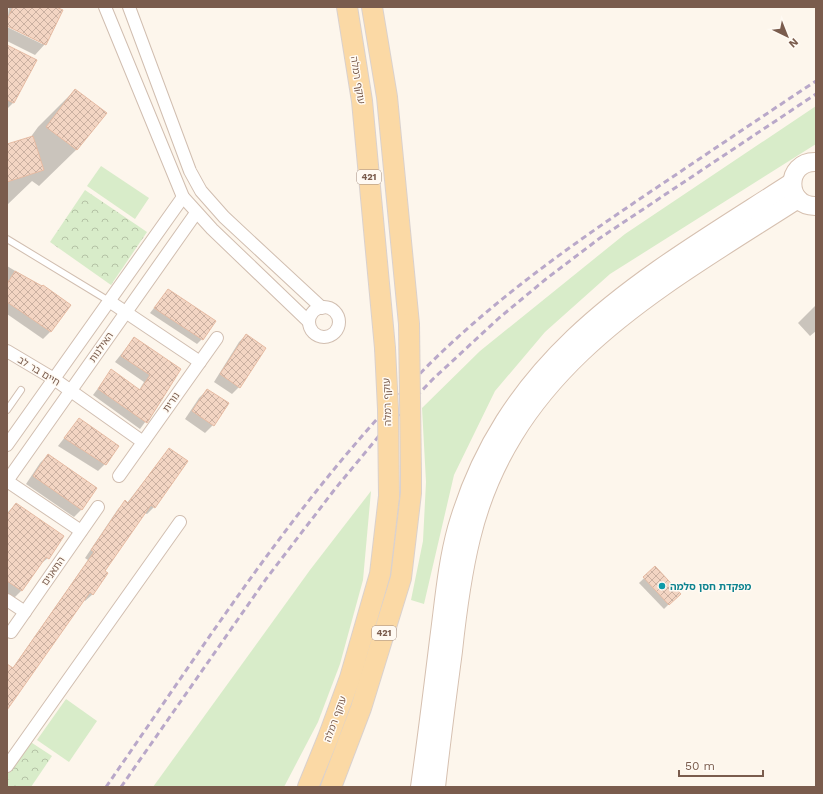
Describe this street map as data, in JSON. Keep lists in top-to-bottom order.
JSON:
{
  "streets": {
    "main road": ["עוקף רמלה", "421"],
    "street": [
      "האילנות",
      "חיים בר לב",
      "נורית",
      "התאנים"
    ]
  },
  "crossings": [
    ["האילנות", "חיים בר לב"]
  ],
  "places": ["מפקדת חסן סלמה"],
  "scale_bar": "50 m",
  "north": "bottom right"
}
